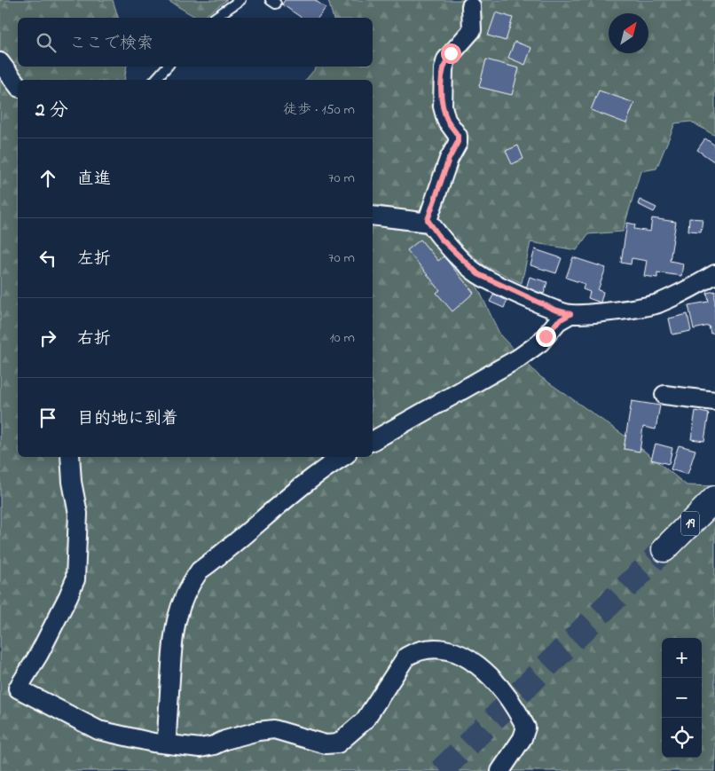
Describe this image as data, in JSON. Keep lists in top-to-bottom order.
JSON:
{
  "streets": {
    "main road": ["19"]
  },
  "north": "top right",
  "page": {
    "search": "ここで検索",
    "heading": ["2 分", "徒歩 · 150 m"],
    "list": [
      ["直進", "70 m"],
      ["左折", "70 m"],
      ["右折", "10 m"],
      "目的地に到着"
    ],
    "map_buttons": ["+", "−"]
  }
}
